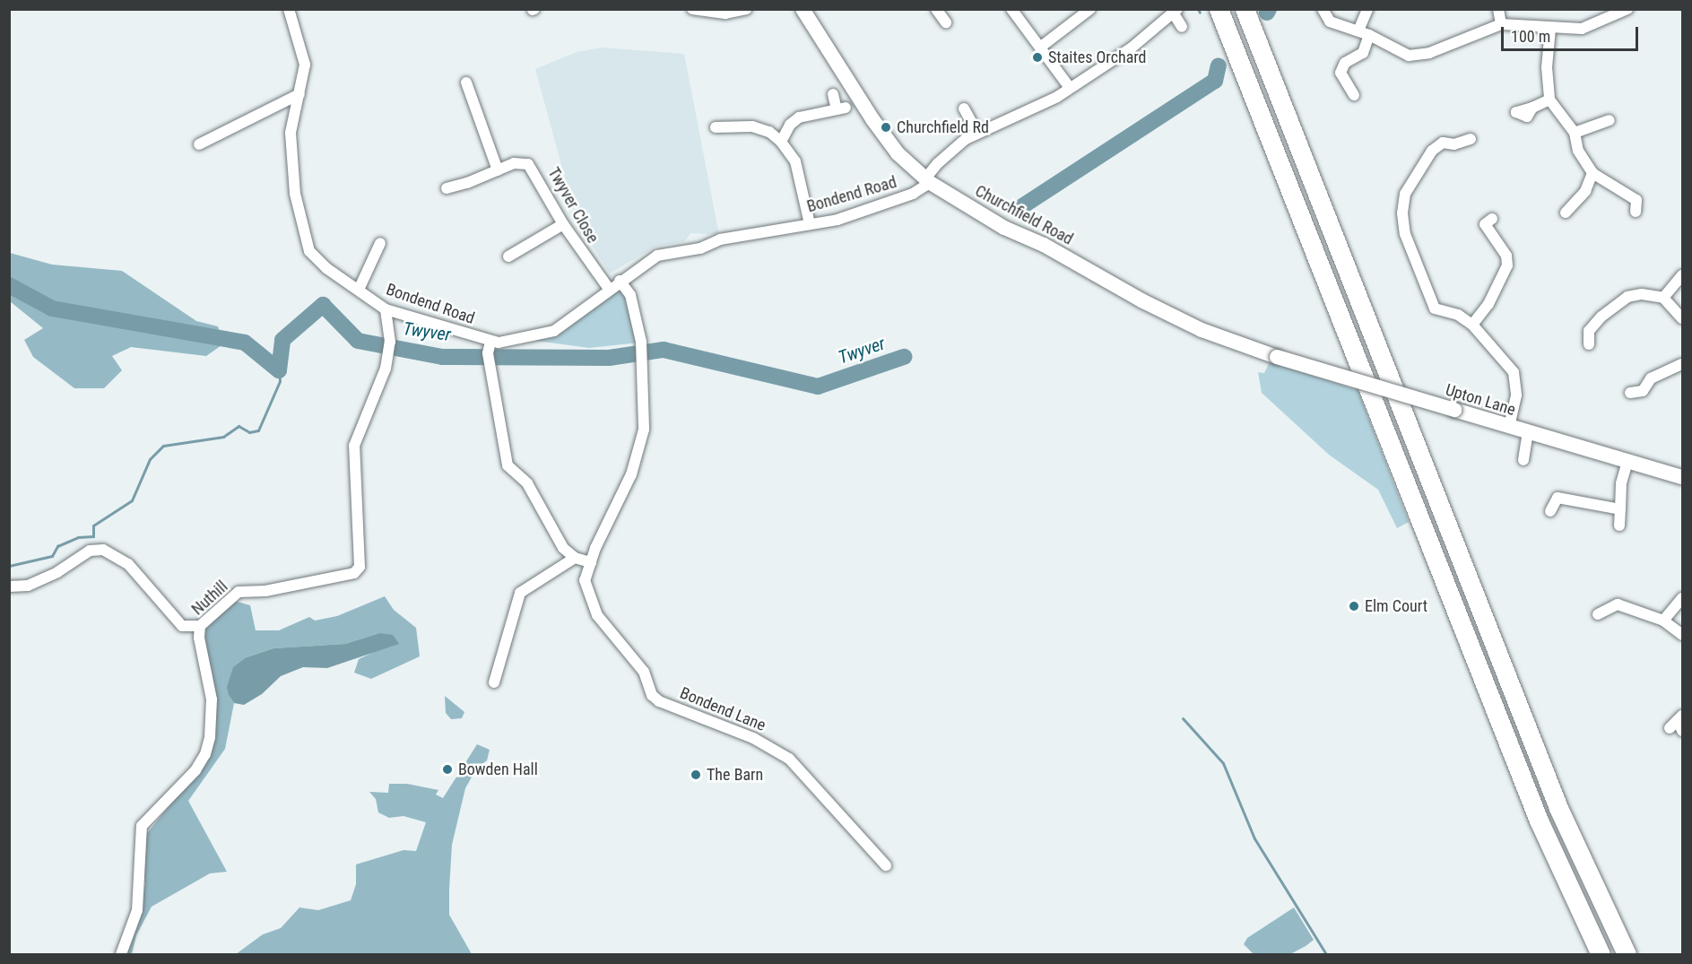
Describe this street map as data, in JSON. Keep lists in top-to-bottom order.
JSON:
{
  "streets": {
    "street": [
      "Bondend Road",
      "Twyver Close",
      "Churchfield Road",
      "Upton Lane",
      "Nuthill",
      "Bondend Lane"
    ]
  },
  "crossings": [
    ["Bondend Road", "Twyver Close"],
    ["Bondend Road", "Churchfield Road"],
    ["Bondend Road", "Nuthill"],
    ["Bondend Road", "Bondend Lane"],
    ["Churchfield Road", "Upton Lane"]
  ],
  "water": ["Twyver"],
  "places": [
    "Staites Orchard",
    "Churchfield Rd",
    "Elm Court",
    "Bowden Hall",
    "The Barn"
  ],
  "scale_bar": "100 m"
}
